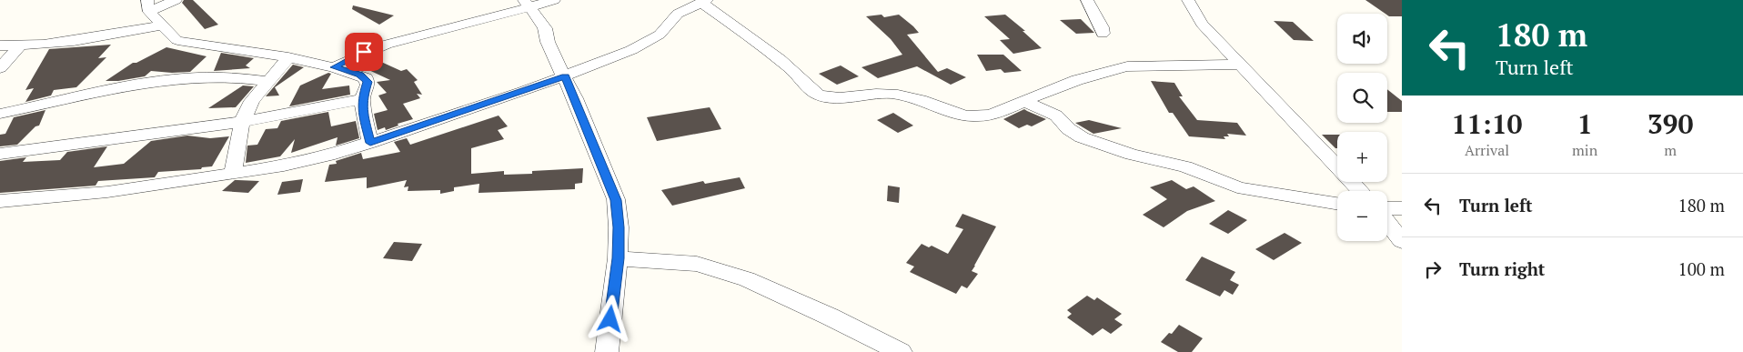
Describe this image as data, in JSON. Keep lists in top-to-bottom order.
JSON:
{
  "page": {
    "turn": ["180 m", "Turn left"],
    "map_buttons": ["+", "−"],
    "eta": [
      "11:10",
      "Arrival",
      "1",
      "min",
      "390",
      "m"
    ],
    "list": [
      {
        "name": "Turn left",
        "value": "180 m"
      },
      {
        "name": "Turn right",
        "value": "100 m"
      }
    ]
  }
}
